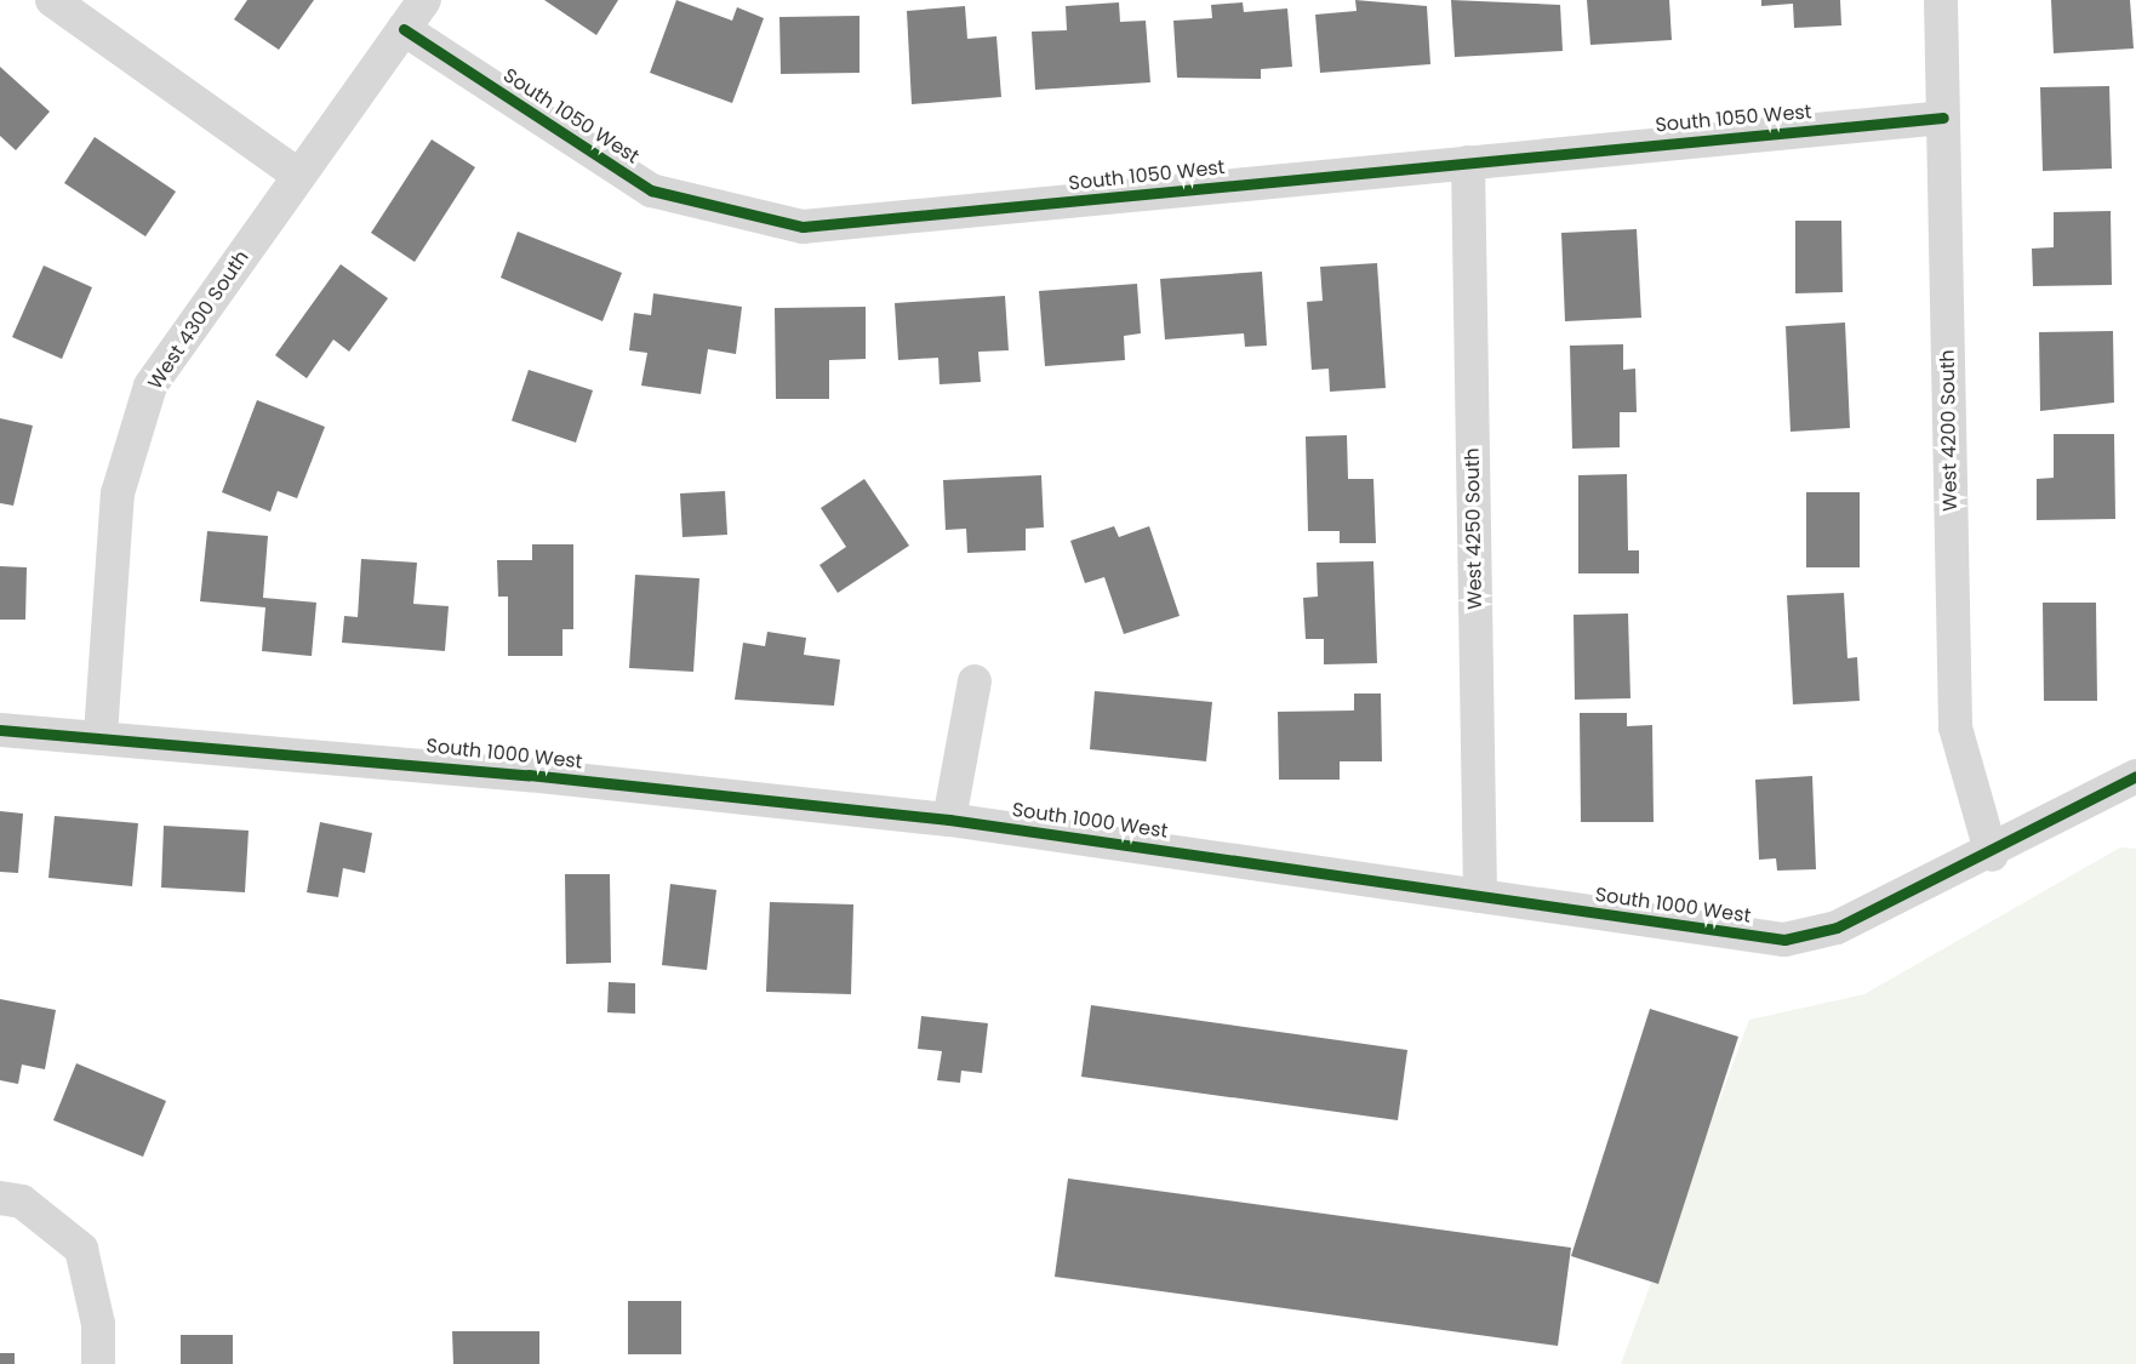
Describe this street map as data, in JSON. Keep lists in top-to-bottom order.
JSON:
{
  "streets": {
    "street": [
      "South 1050 West",
      "West 4300 South",
      "West 4200 South",
      "West 4250 South",
      "South 1000 West"
    ]
  },
  "crossings": [
    ["South 1050 West", "West 4300 South"],
    ["South 1050 West", "West 4200 South"],
    ["South 1050 West", "West 4250 South"],
    ["West 4300 South", "South 1000 West"],
    ["West 4200 South", "South 1000 West"],
    ["West 4250 South", "South 1000 West"]
  ]
}
